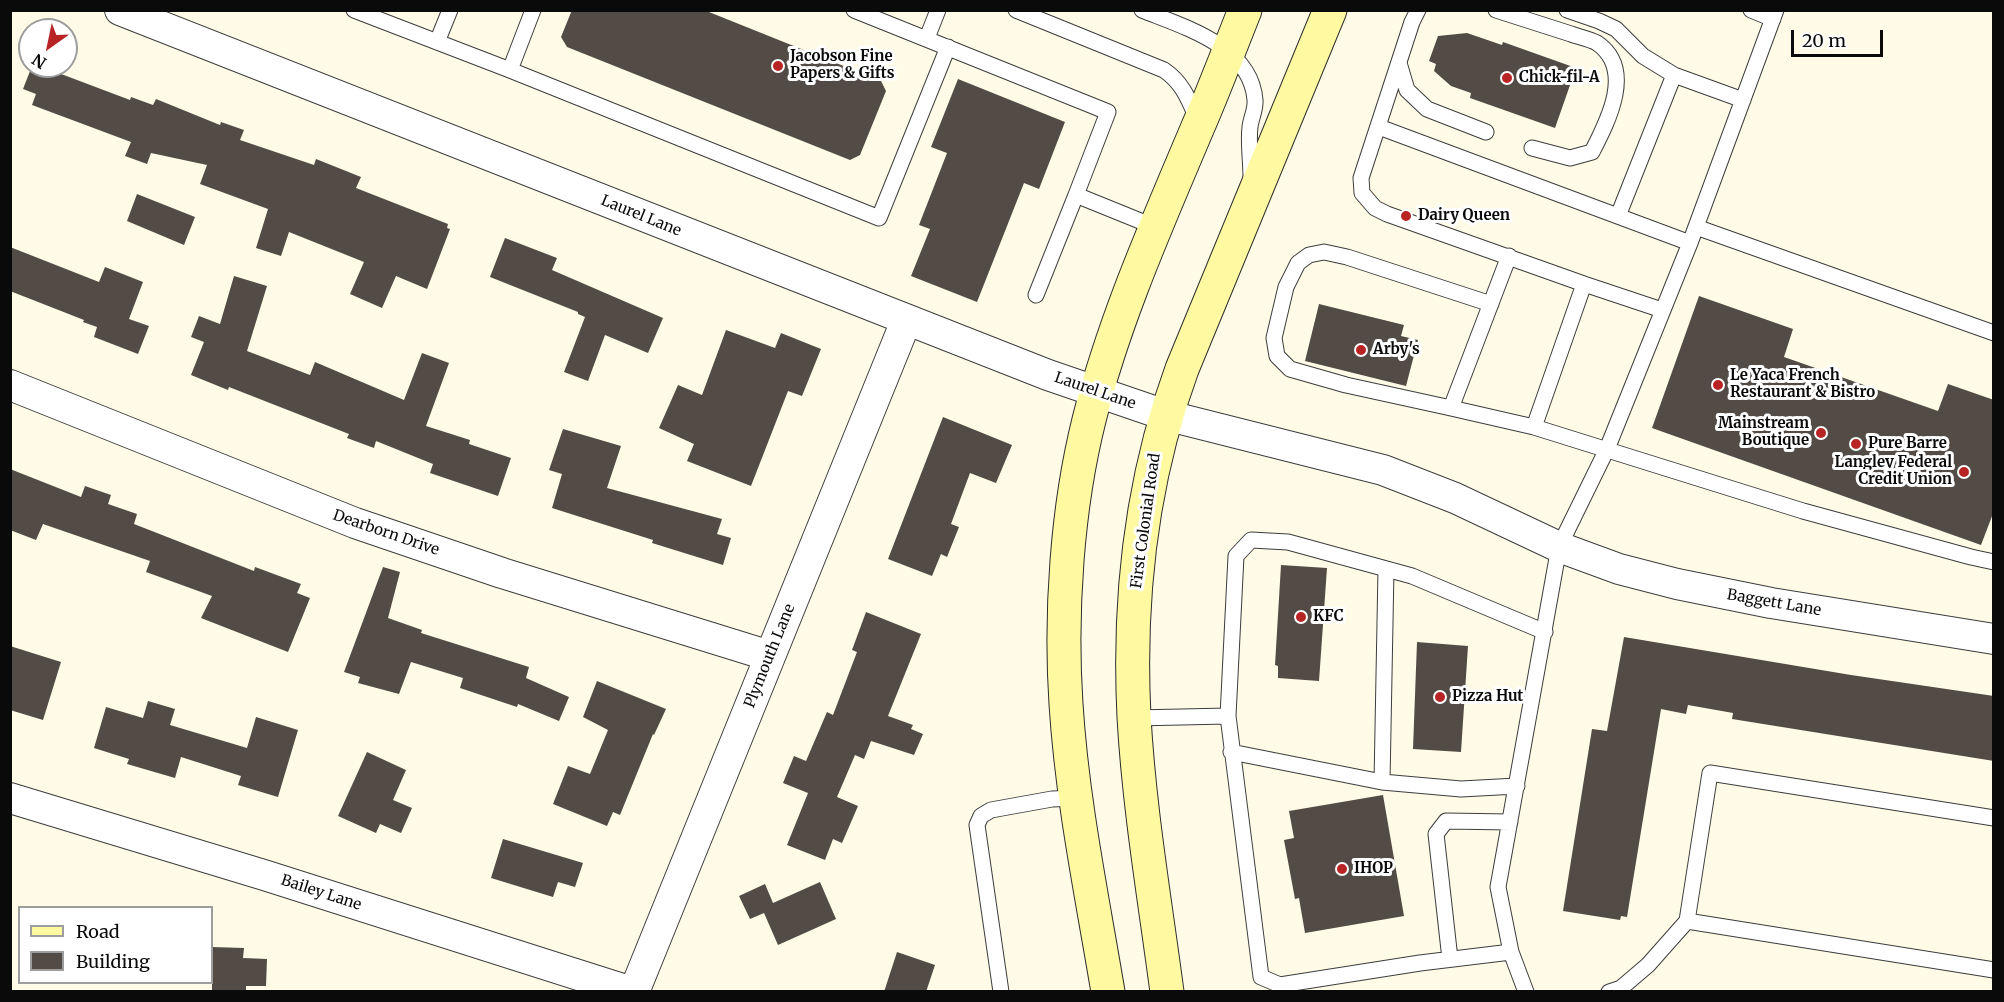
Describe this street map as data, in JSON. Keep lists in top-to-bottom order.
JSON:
{
  "streets": {
    "main road": ["First Colonial Road"],
    "street": [
      "Laurel Lane",
      "Dearborn Drive",
      "Baggett Lane",
      "Plymouth Lane",
      "Bailey Lane"
    ]
  },
  "crossings": [
    ["Laurel Lane", "First Colonial Road"],
    ["Laurel Lane", "Baggett Lane"],
    ["Laurel Lane", "Plymouth Lane"],
    ["Dearborn Drive", "Plymouth Lane"],
    ["Plymouth Lane", "Bailey Lane"]
  ],
  "places": [
    "Jacobson Fine Papers & Gifts",
    "Chick-fil-A",
    "Dairy Queen",
    "Arby's",
    "Le Yaca French Restaurant & Bistro",
    "Mainstream Boutique",
    "Pure Barre",
    "Langley Federal Credit Union",
    "KFC",
    "Pizza Hut",
    "IHOP"
  ],
  "legend": ["Road", "Building"],
  "scale_bar": "20 m",
  "north": "bottom left"
}
